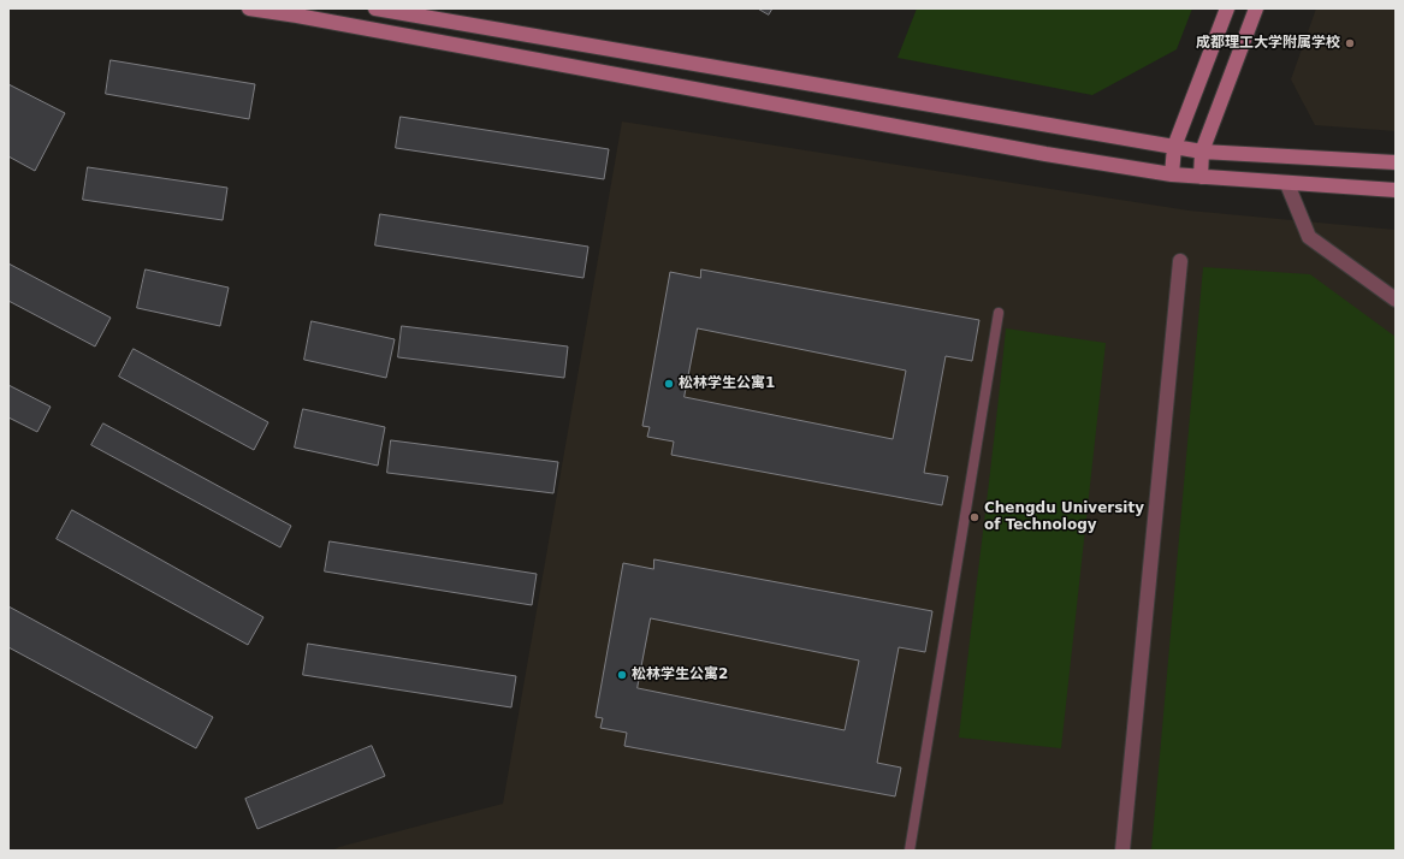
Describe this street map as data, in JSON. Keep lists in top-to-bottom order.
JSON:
{
  "places": [
    "成都理工大学附属学校",
    "松林学生公寓1",
    "Chengdu University of Technology",
    "松林学生公寓2"
  ]
}
